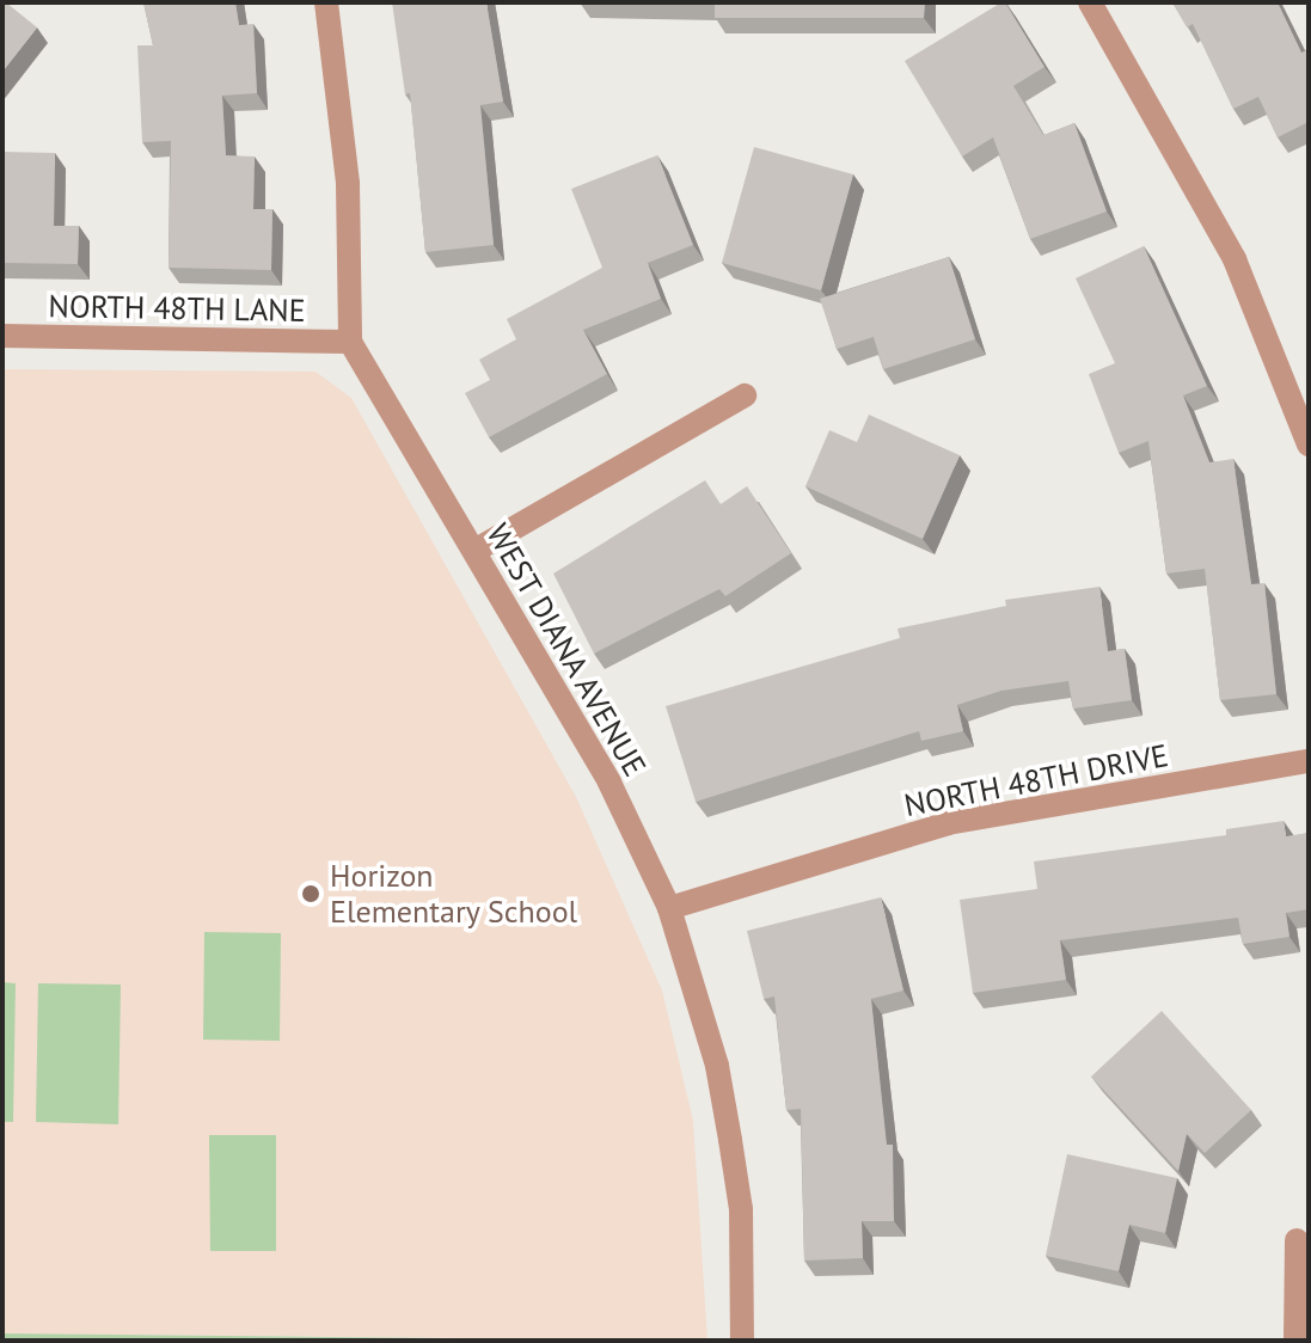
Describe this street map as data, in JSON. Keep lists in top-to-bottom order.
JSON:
{
  "streets": {
    "street": ["NORTH 48TH LANE", "WEST DIANA AVENUE", "NORTH 48TH DRIVE"]
  },
  "crossings": [
    ["NORTH 48TH LANE", "WEST DIANA AVENUE"],
    ["WEST DIANA AVENUE", "NORTH 48TH DRIVE"]
  ],
  "places": ["Horizon Elementary School"]
}
